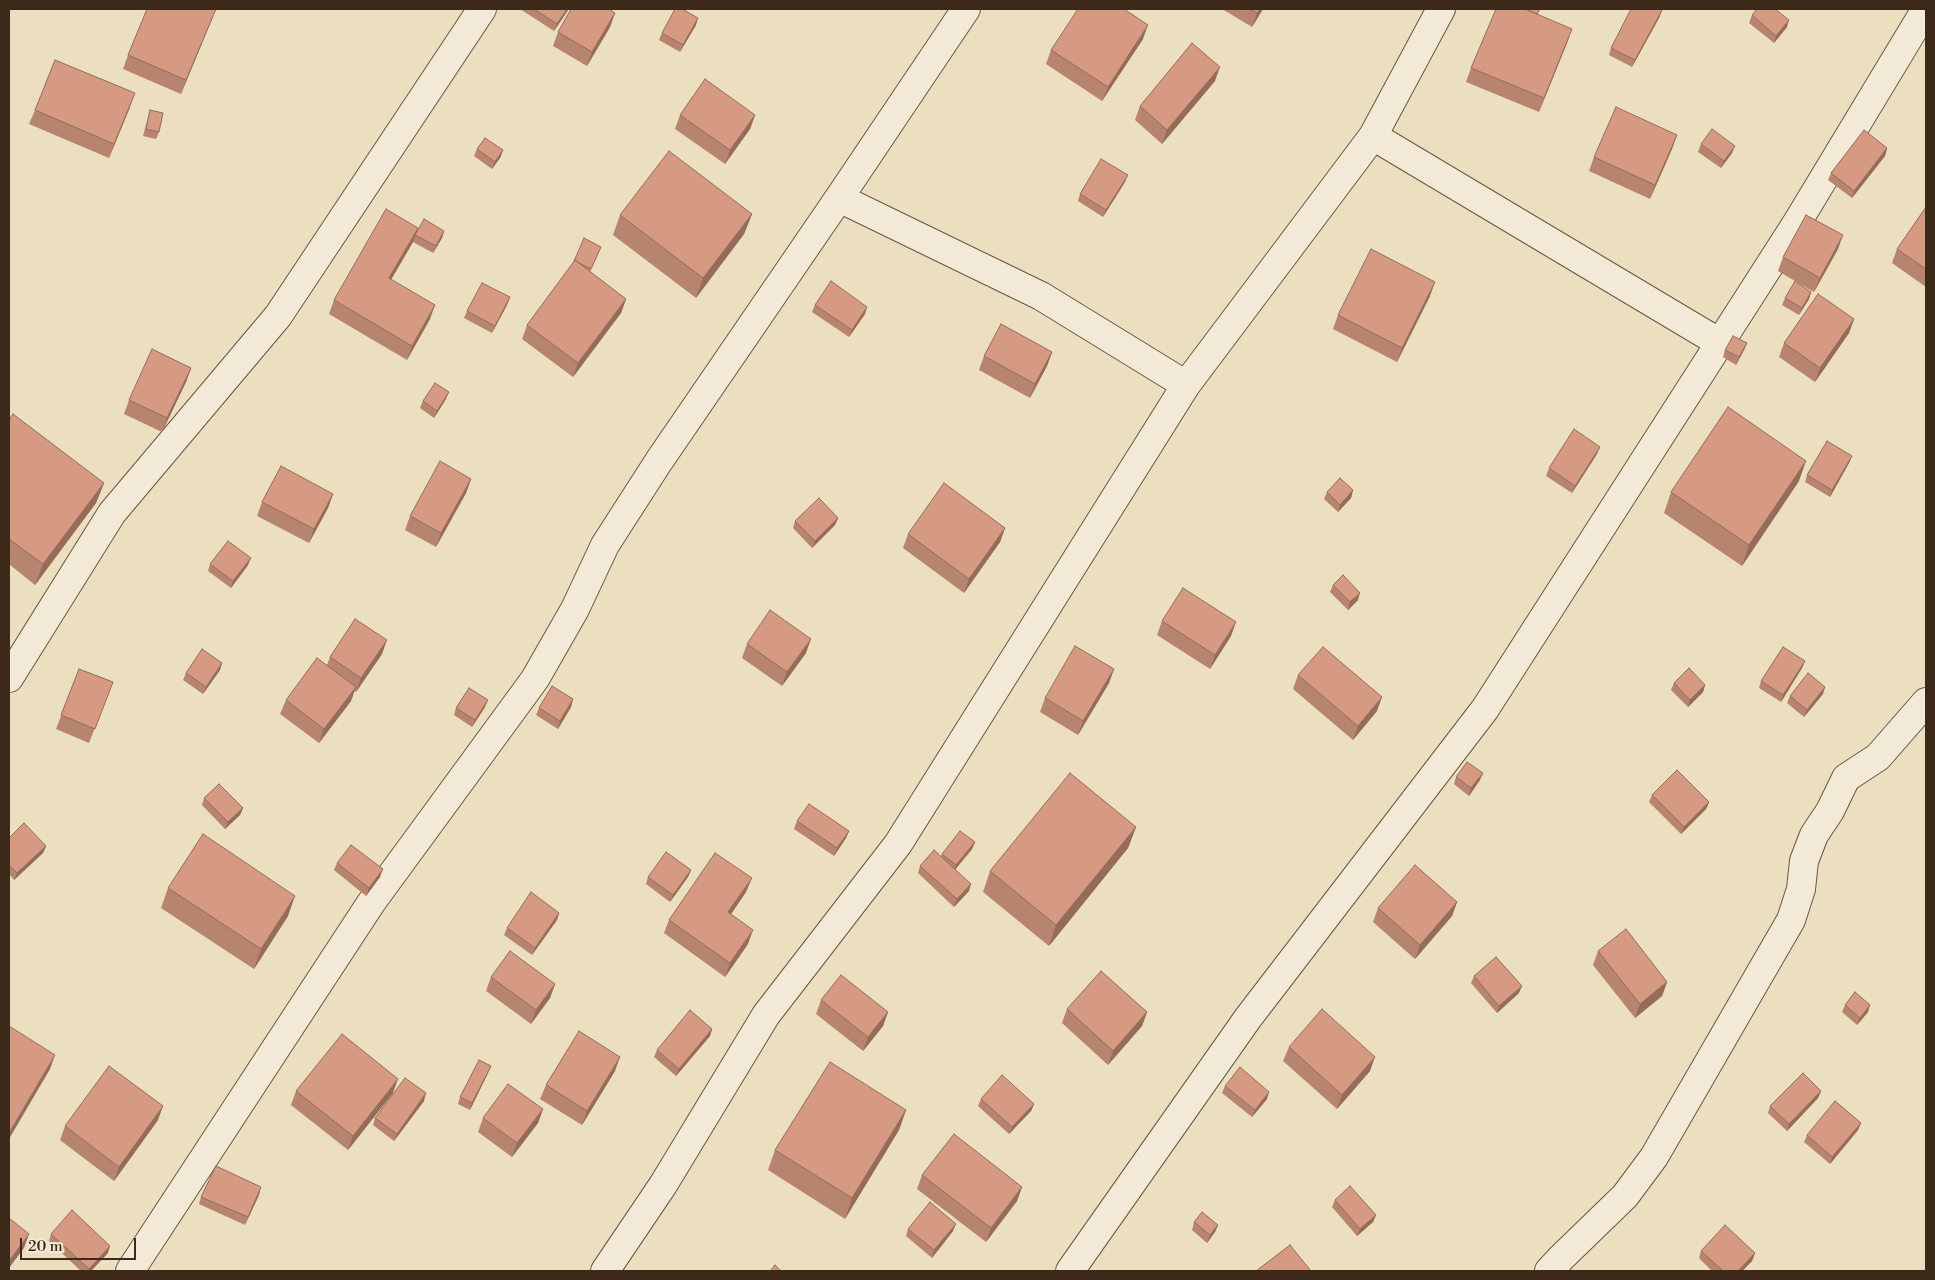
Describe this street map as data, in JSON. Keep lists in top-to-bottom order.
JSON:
{
  "scale_bar": "20 m"
}
